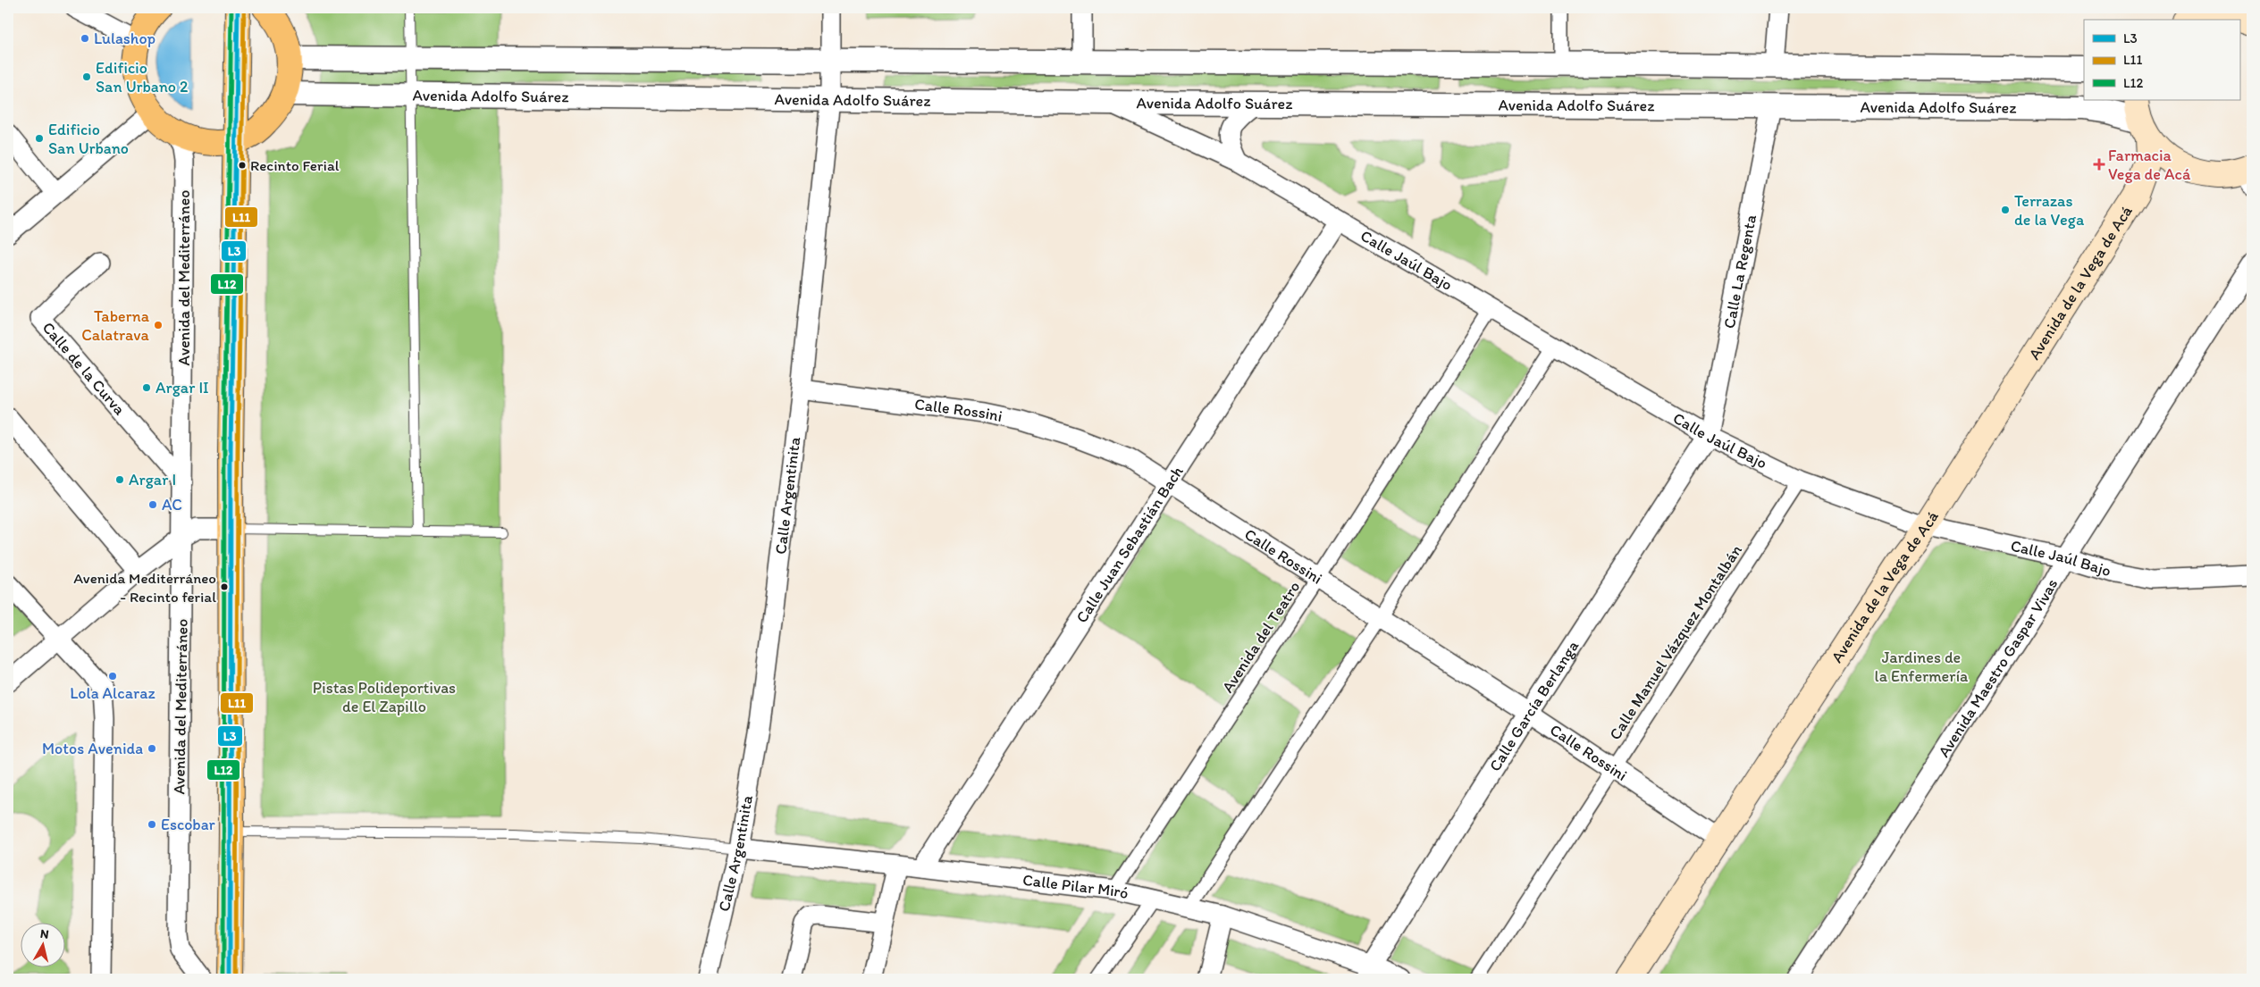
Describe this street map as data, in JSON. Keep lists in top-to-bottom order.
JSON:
{
  "streets": {
    "main road": ["Avenida de la Vega de Acá"],
    "street": [
      "Avenida Adolfo Suárez",
      "Calle Jaúl Bajo",
      "Calle La Regenta",
      "Avenida del Mediterráneo",
      "Calle de la Curva",
      "Calle Rossini",
      "Calle Argentinita",
      "Calle Juan Sebastián Bach",
      "Avenida del Teatro",
      "Calle Manuel Vázquez Montalbán",
      "Avenida Maestro Gaspar Vivas",
      "Calle García Berlanga",
      "Calle Pilar Miró"
    ]
  },
  "crossings": [
    ["Avenida Adolfo Suárez", "Calle Jaúl Bajo"],
    ["Avenida Adolfo Suárez", "Calle La Regenta"],
    ["Avenida Adolfo Suárez", "Avenida de la Vega de Acá"],
    ["Avenida Adolfo Suárez", "Calle Argentinita"],
    ["Calle Jaúl Bajo", "Calle La Regenta"],
    ["Calle Jaúl Bajo", "Avenida de la Vega de Acá"],
    ["Calle Jaúl Bajo", "Calle Juan Sebastián Bach"],
    ["Calle Jaúl Bajo", "Avenida del Teatro"],
    ["Calle Jaúl Bajo", "Calle Manuel Vázquez Montalbán"],
    ["Calle Jaúl Bajo", "Avenida Maestro Gaspar Vivas"],
    ["Calle Jaúl Bajo", "Calle García Berlanga"],
    ["Calle La Regenta", "Calle García Berlanga"],
    ["Avenida del Mediterráneo", "Calle de la Curva"],
    ["Avenida de la Vega de Acá", "Calle Rossini"],
    ["Calle Rossini", "Calle Argentinita"],
    ["Calle Rossini", "Calle Juan Sebastián Bach"],
    ["Calle Rossini", "Avenida del Teatro"],
    ["Calle Rossini", "Calle Manuel Vázquez Montalbán"],
    ["Calle Rossini", "Calle García Berlanga"],
    ["Calle Argentinita", "Calle Pilar Miró"],
    ["Calle Juan Sebastián Bach", "Calle Pilar Miró"],
    ["Avenida del Teatro", "Calle Pilar Miró"],
    ["Calle García Berlanga", "Calle Pilar Miró"]
  ],
  "parks": ["Jardines de la Enfermería", "Pistas Polideportivas de El Zapillo"],
  "places": {
    "other": [
      "Lulashop",
      "Edificio San Urbano 2",
      "Edificio San Urbano",
      "Recinto Ferial",
      "Terrazas de la Vega",
      "Taberna Calatrava",
      "Argar II",
      "Argar I",
      "AC",
      "Avenida Mediterráneo - Recinto ferial",
      "Lola Alcaraz",
      "Motos Avenida",
      "Escobar"
    ],
    "health": ["Farmacia Vega de Acá"]
  },
  "lines": ["transit line L3", "transit line L11", "transit line L12"],
  "legend": ["L3", "L11", "L12"],
  "north": "top"
}
